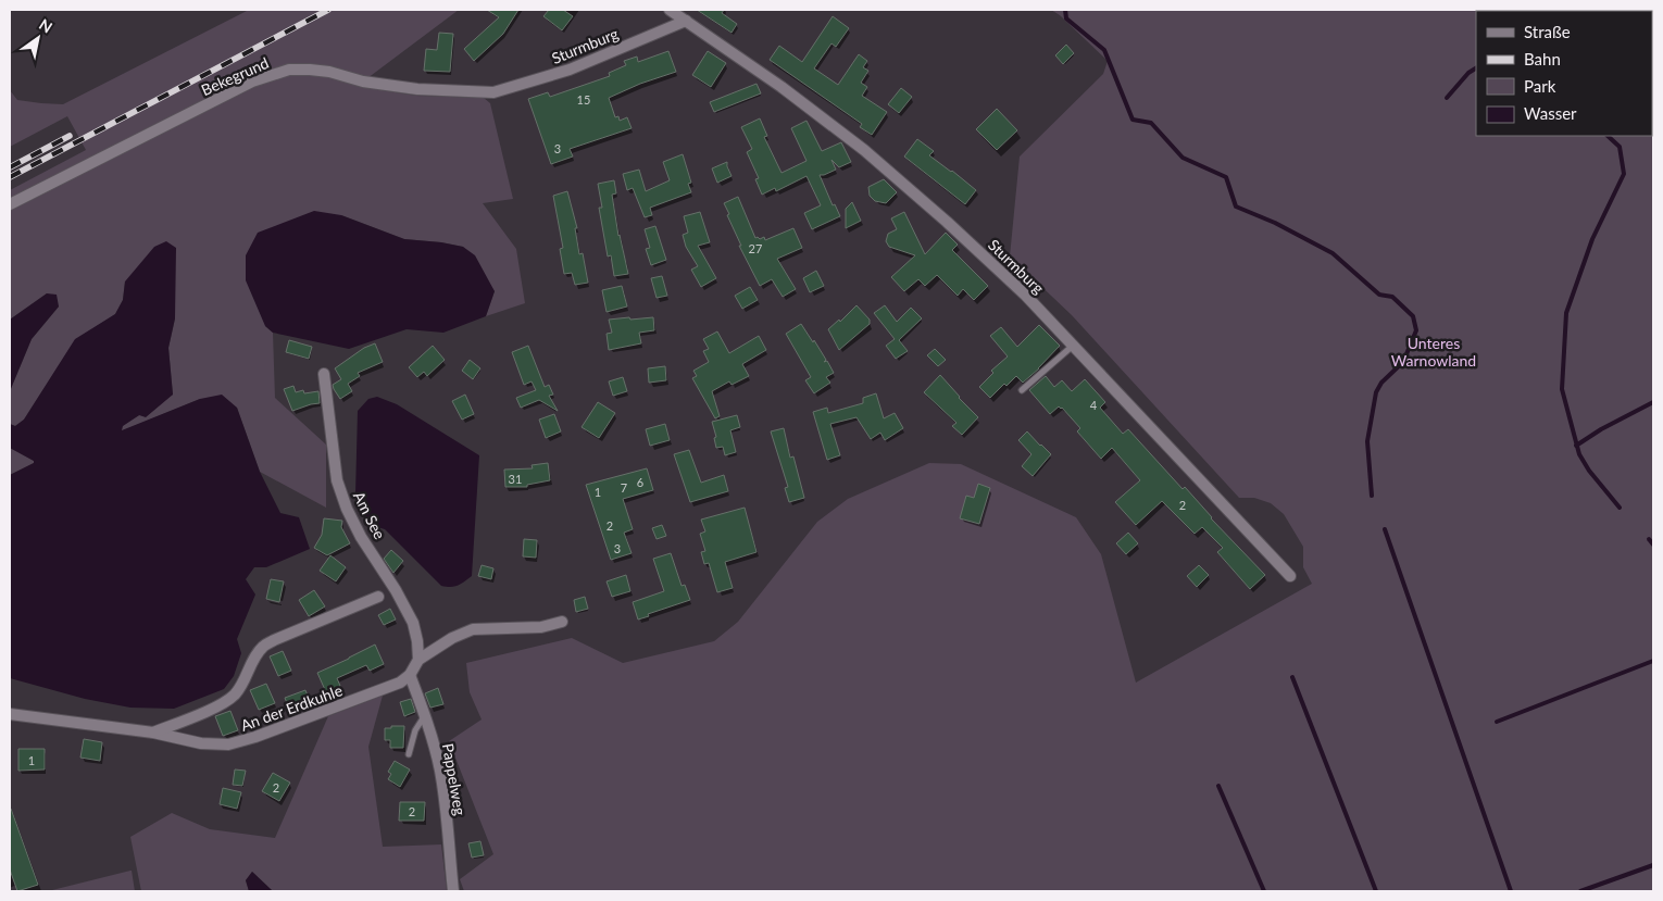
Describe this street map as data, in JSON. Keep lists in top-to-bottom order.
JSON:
{
  "streets": {
    "street": [
      "Sturmburg",
      "Bekegrund",
      "Am See",
      "An der Erdkuhle",
      "Pappelweg"
    ]
  },
  "crossings": [
    ["Sturmburg", "Bekegrund"],
    ["An der Erdkuhle", "Pappelweg"]
  ],
  "parks": ["Unteres Warnowland"],
  "house_numbers": [
    "15",
    "3",
    "27",
    "4",
    "31",
    "6",
    "7",
    "1",
    "2",
    "2",
    "3",
    "1",
    "2",
    "2"
  ],
  "legend": [
    "Straße",
    "Bahn",
    "Park",
    "Wasser"
  ],
  "north": "top right"
}
